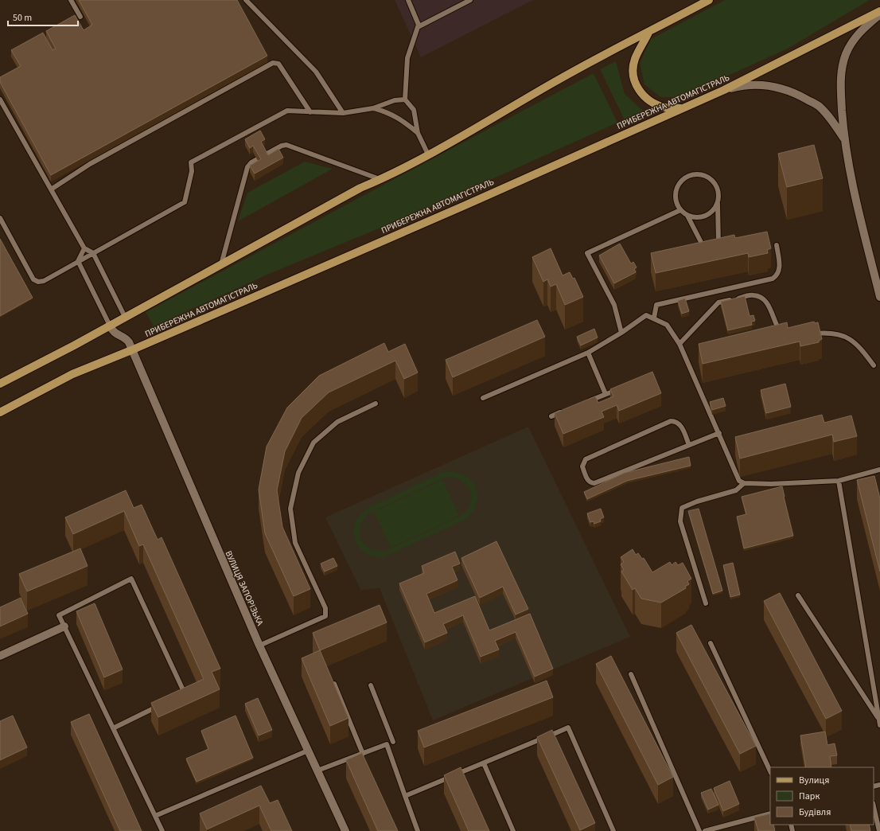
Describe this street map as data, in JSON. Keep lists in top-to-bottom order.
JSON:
{
  "streets": {
    "main road": ["ПРИБЕРЕЖНА АВТОМАГІСТРАЛЬ"],
    "street": ["ВУЛИЦЯ ЗАПОРІЗЬКА"]
  },
  "crossings": [
    ["ПРИБЕРЕЖНА АВТОМАГІСТРАЛЬ", "ВУЛИЦЯ ЗАПОРІЗЬКА"]
  ],
  "legend": ["Вулиця", "Парк", "Будівля"],
  "scale_bar": "50 m"
}
